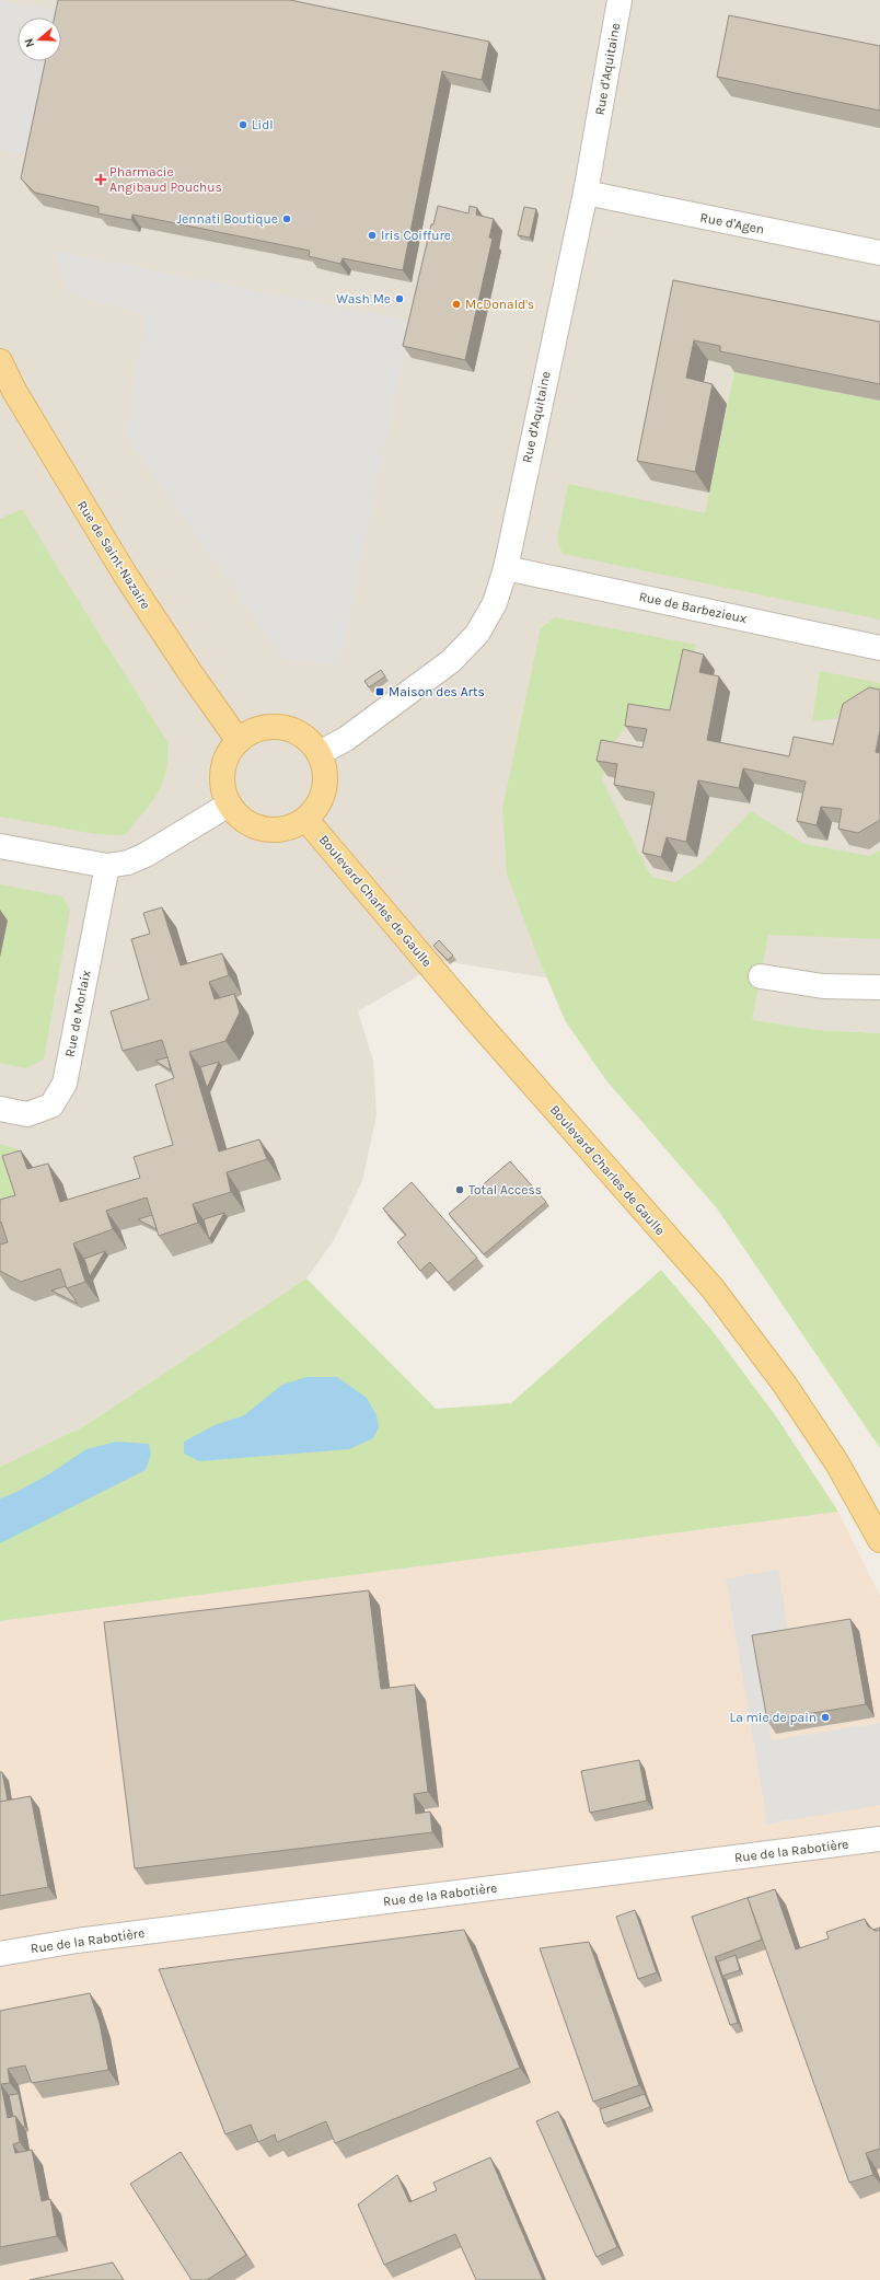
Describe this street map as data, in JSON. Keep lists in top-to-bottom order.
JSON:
{
  "streets": {
    "main road": ["Rue de Saint-Nazaire", "Boulevard Charles de Gaulle"],
    "street": [
      "Rue d'Aquitaine",
      "Rue d'Agen",
      "Rue de Barbezieux",
      "Rue de Morlaix",
      "Rue de la Rabotière"
    ]
  },
  "crossings": [
    ["Rue d'Aquitaine", "Rue d'Agen"],
    ["Rue d'Aquitaine", "Rue de Saint-Nazaire"],
    ["Rue d'Aquitaine", "Rue de Barbezieux"],
    ["Rue d'Aquitaine", "Boulevard Charles de Gaulle"],
    ["Rue de Saint-Nazaire", "Boulevard Charles de Gaulle"]
  ],
  "places": {
    "other": [
      "Lidl",
      "Jennati Boutique",
      "Iris Coiffure",
      "Wash Me",
      "McDonald's",
      "Total Access",
      "La mie de pain"
    ],
    "health": ["Pharmacie Angibaud Pouchus"],
    "transit": ["Maison des Arts"]
  },
  "north": "left"
}
